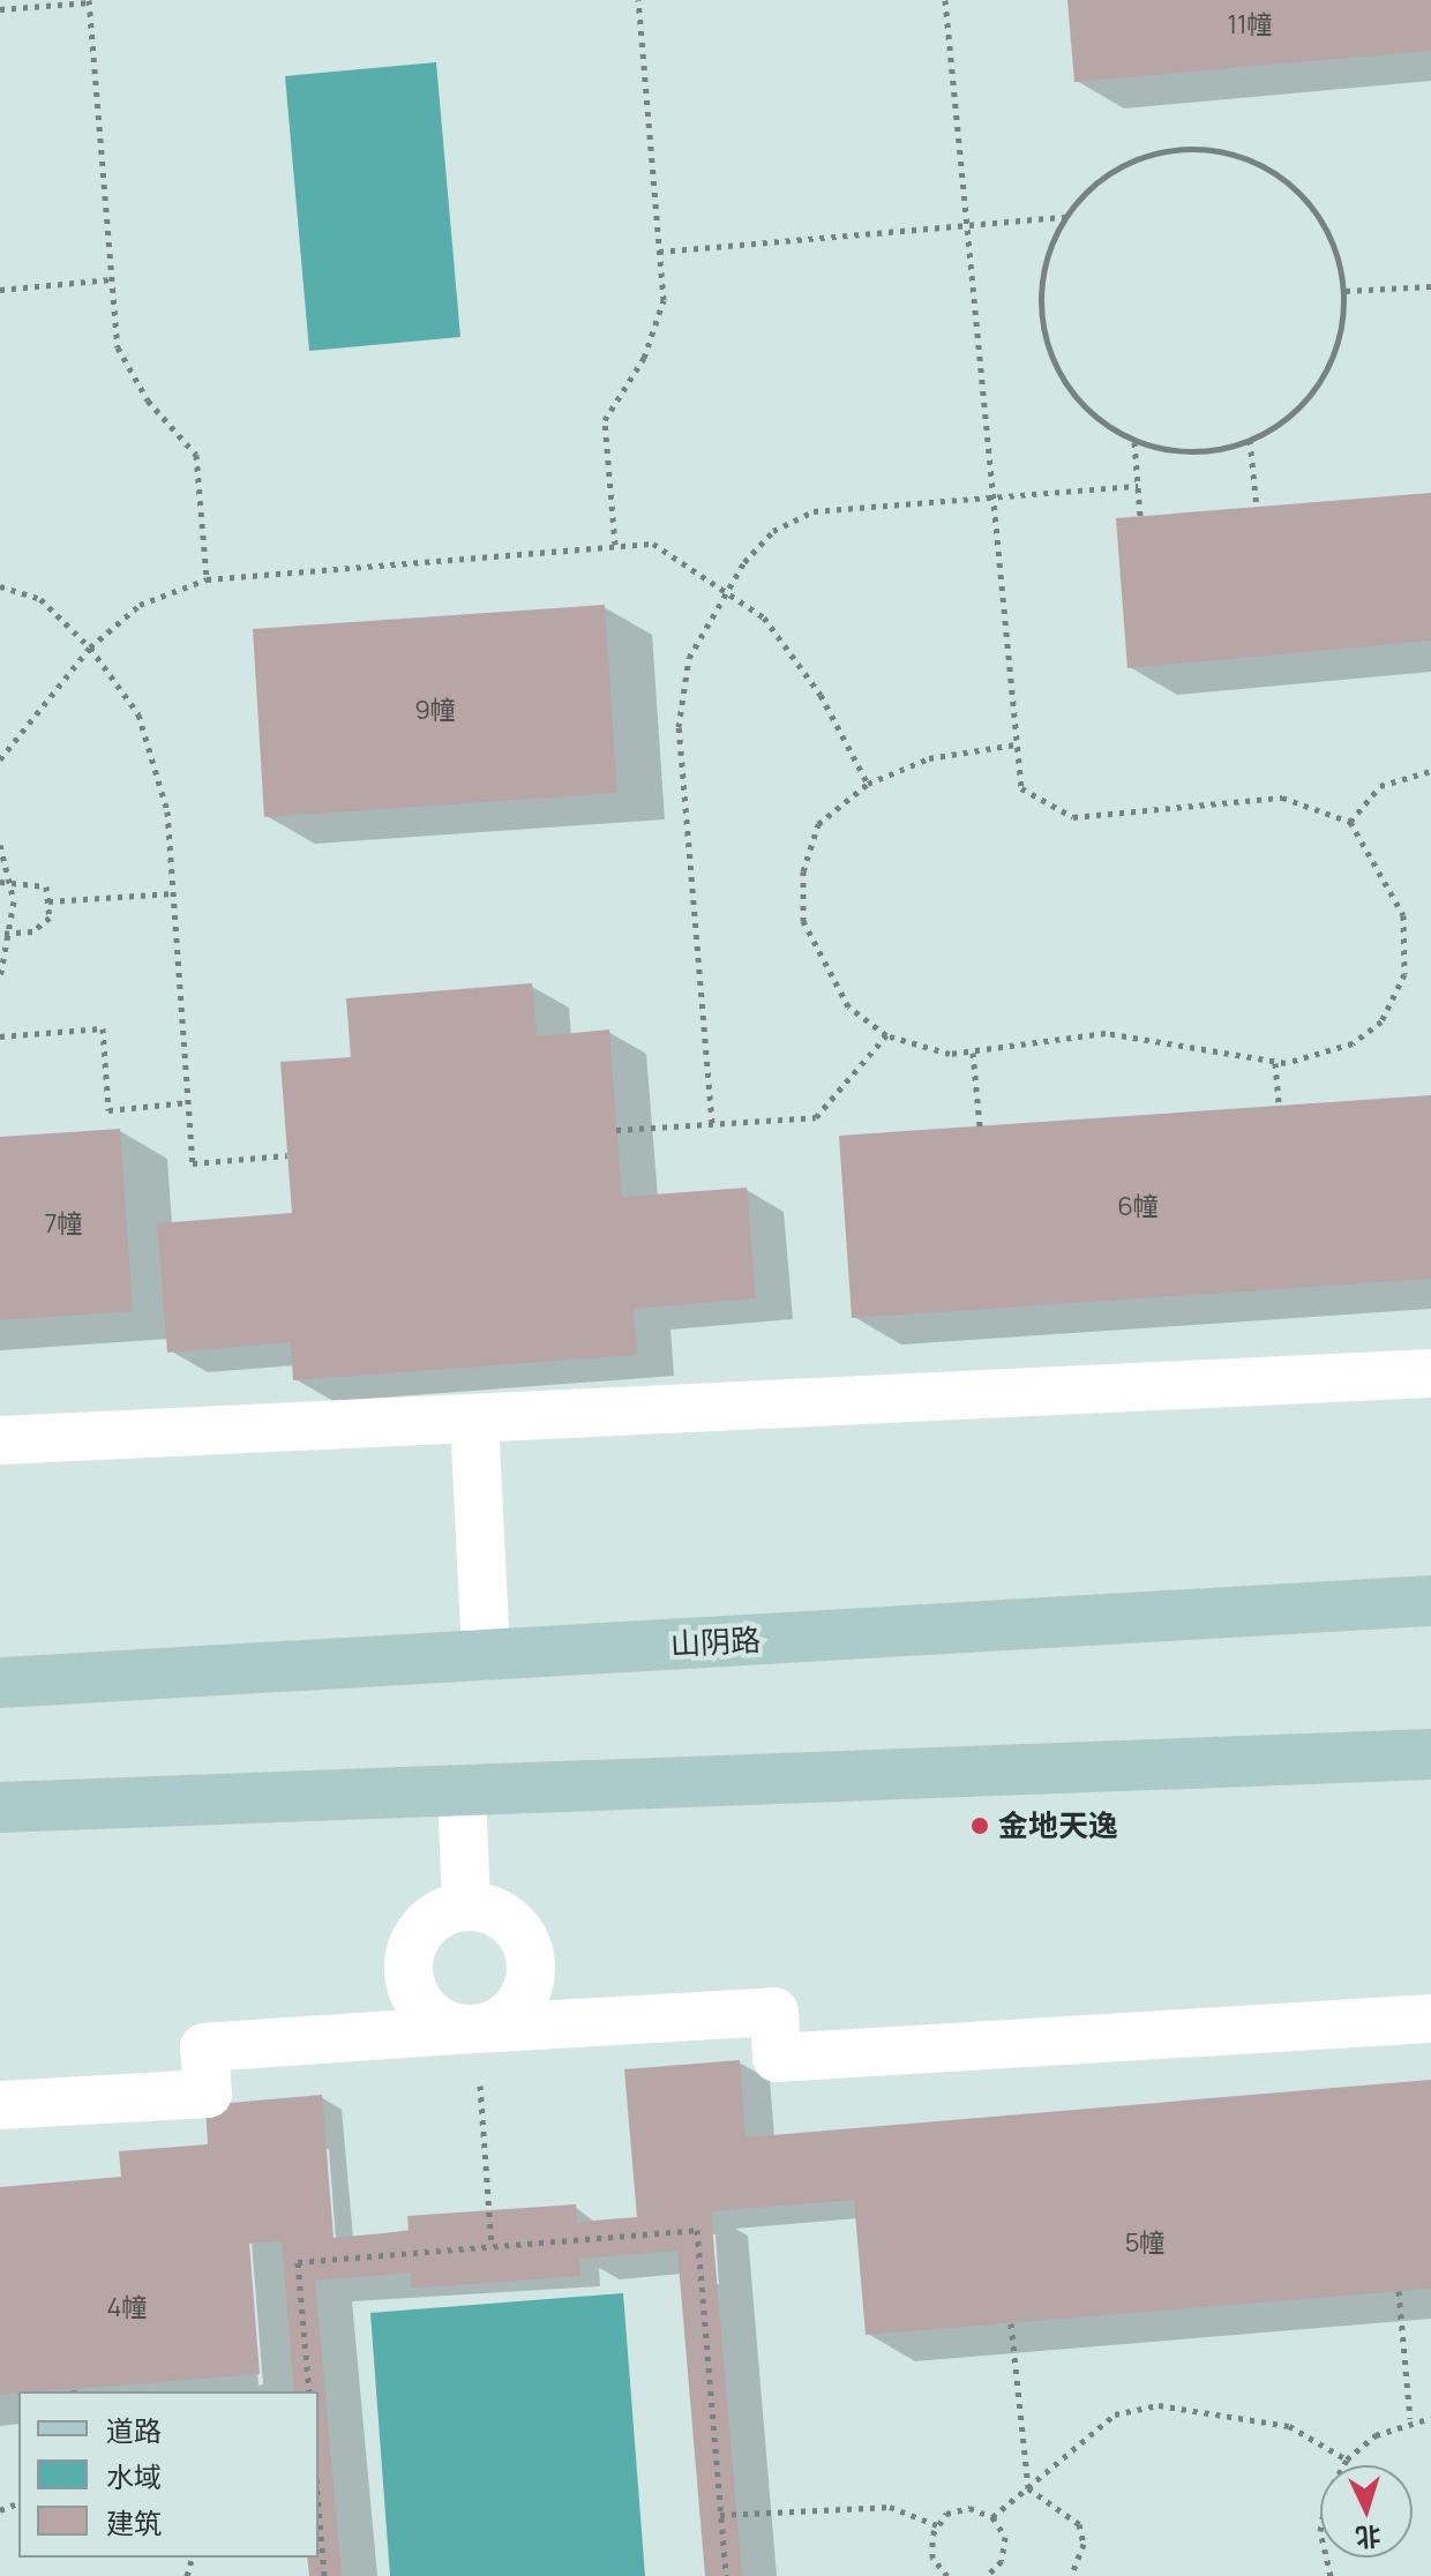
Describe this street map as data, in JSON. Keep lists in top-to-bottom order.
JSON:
{
  "streets": {
    "main road": ["山阴路"]
  },
  "places": ["金地天逸"],
  "house_numbers": [
    "11幢",
    "9幢",
    "6幢",
    "7幢",
    "5幢",
    "4幢"
  ],
  "legend": ["道路", "水域", "建筑"],
  "north": "bottom"
}
